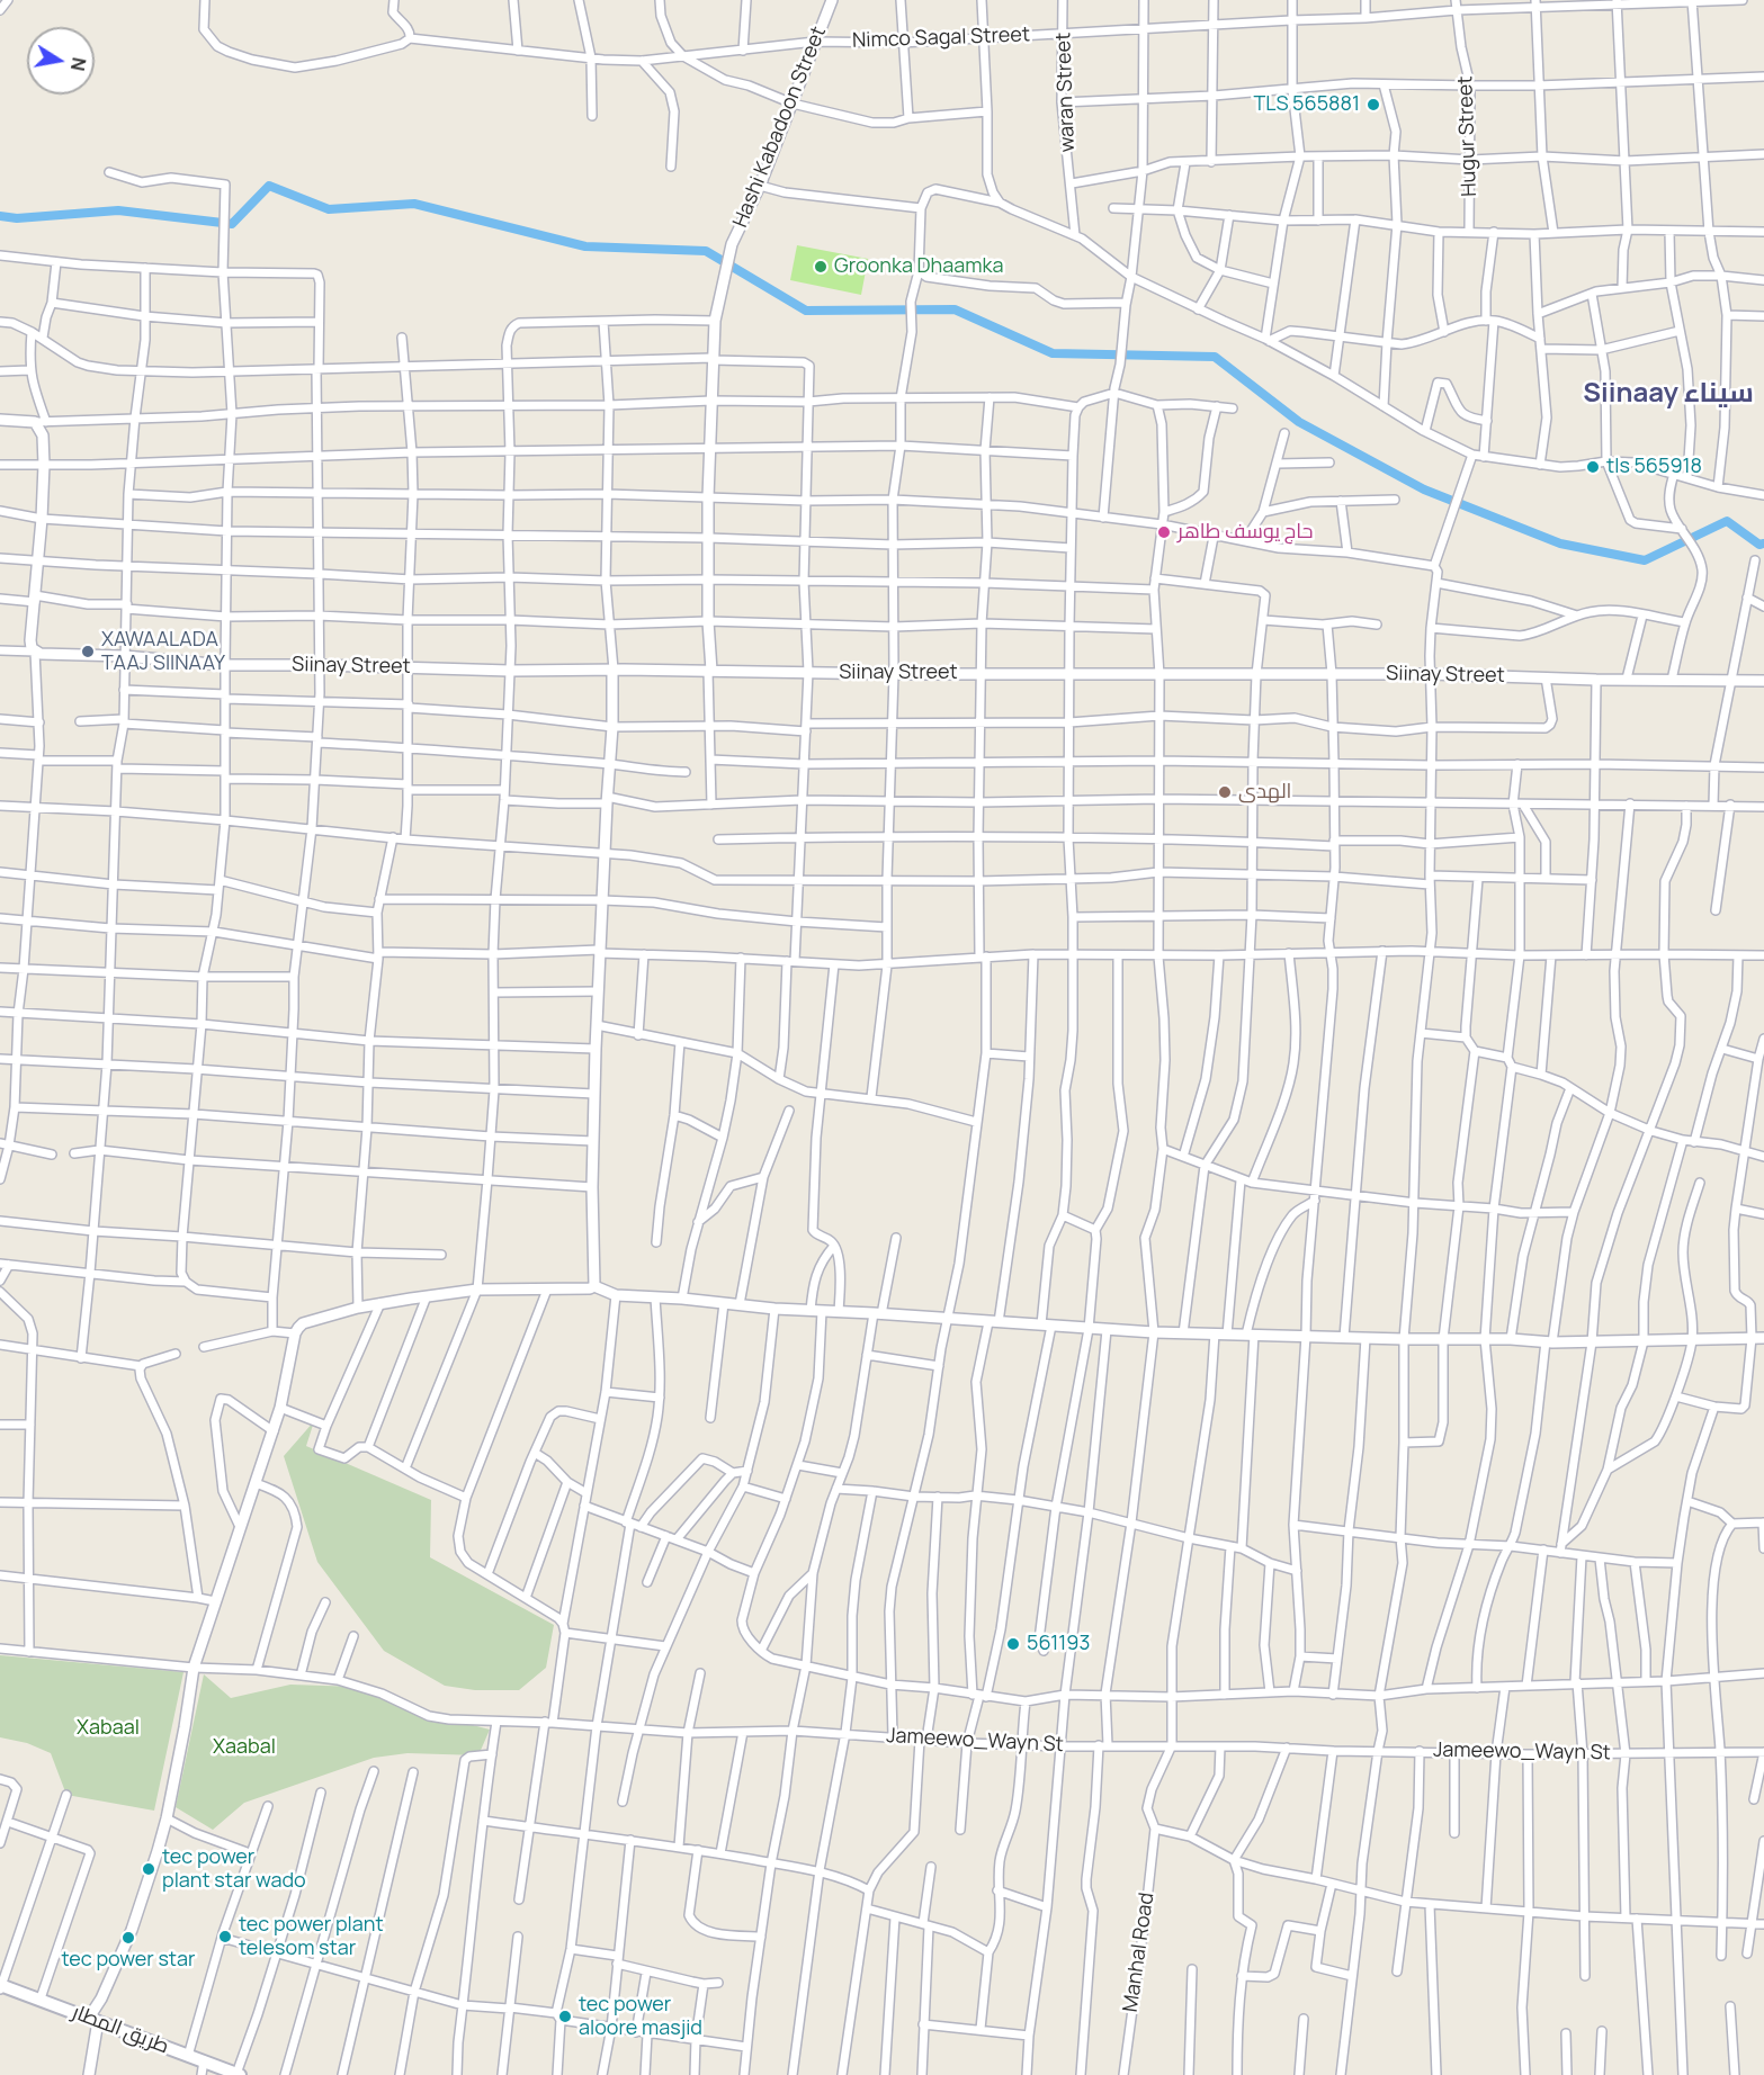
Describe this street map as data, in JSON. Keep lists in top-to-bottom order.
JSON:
{
  "streets": {
    "main road": ["طريق المطار"],
    "street": [
      "Nimco Sagal Street",
      "waran Street",
      "Hashi Kabadoon Street",
      "Hugur Street",
      "Siinay Street",
      "Jameewo_Wayn St",
      "Manhal Road"
    ]
  },
  "crossings": [
    ["Nimco Sagal Street", "waran Street"],
    ["Nimco Sagal Street", "Hashi Kabadoon Street"],
    ["Nimco Sagal Street", "Hugur Street"],
    ["Hashi Kabadoon Street", "Siinay Street"],
    ["Jameewo_Wayn St", "Manhal Road"]
  ],
  "districts": ["Siinaay سيناء"],
  "parks": ["Xabaal", "Xaabal"],
  "places": [
    "TLS 565881",
    "Groonka Dhaamka",
    "tls 565918",
    "حاج يوسف طاهر",
    "XAWAALADA TAAJ SIINAAY",
    "الهدى",
    "561193",
    "tec power plant star wado",
    "tec power plant telesom star",
    "tec power star",
    "tec power aloore masjid"
  ],
  "north": "right"
}
